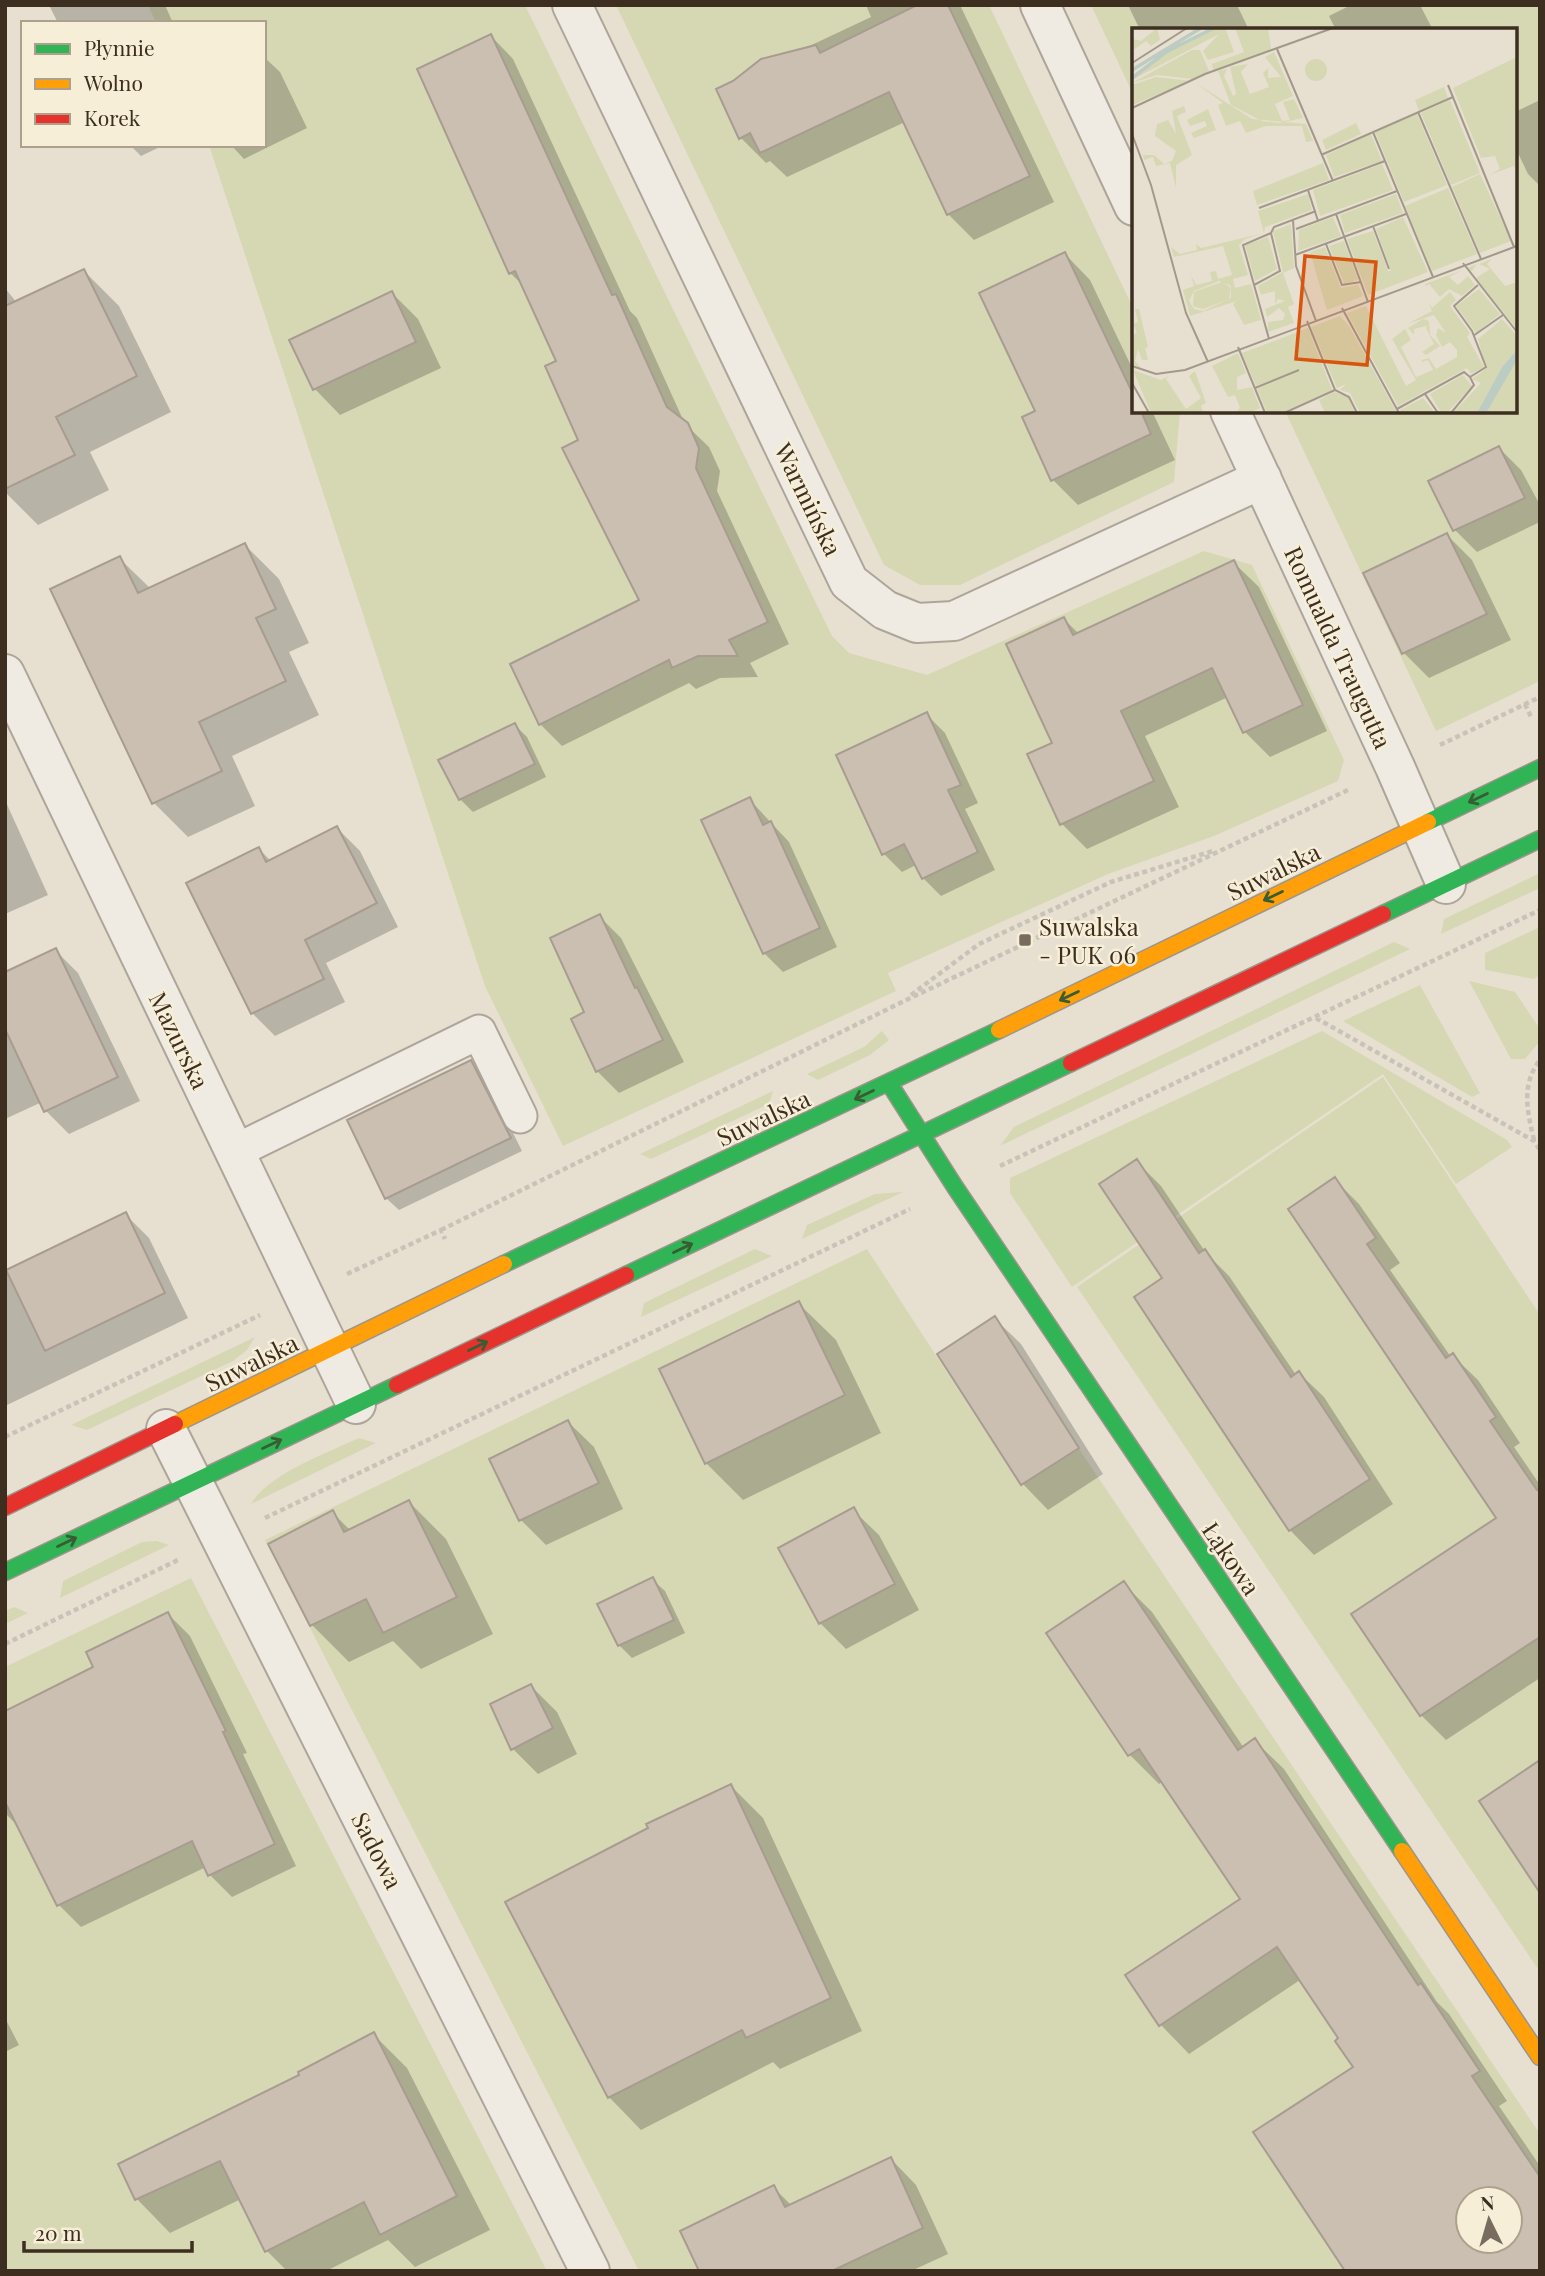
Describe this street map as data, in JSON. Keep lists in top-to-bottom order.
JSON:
{
  "streets": {
    "street": [
      "Warmińska",
      "Romualda Traugutta",
      "Suwalska",
      "Mazurska",
      "Łąkowa",
      "Sadowa"
    ]
  },
  "crossings": [
    ["Warmińska", "Romualda Traugutta"],
    ["Romualda Traugutta", "Suwalska"],
    ["Suwalska", "Mazurska"],
    ["Suwalska", "Łąkowa"],
    ["Suwalska", "Sadowa"]
  ],
  "places": {
    "transit": ["Suwalska - PUK 06"]
  },
  "legend": ["Płynnie", "Wolno", "Korek"],
  "scale_bar": "20 m",
  "north": "top"
}
